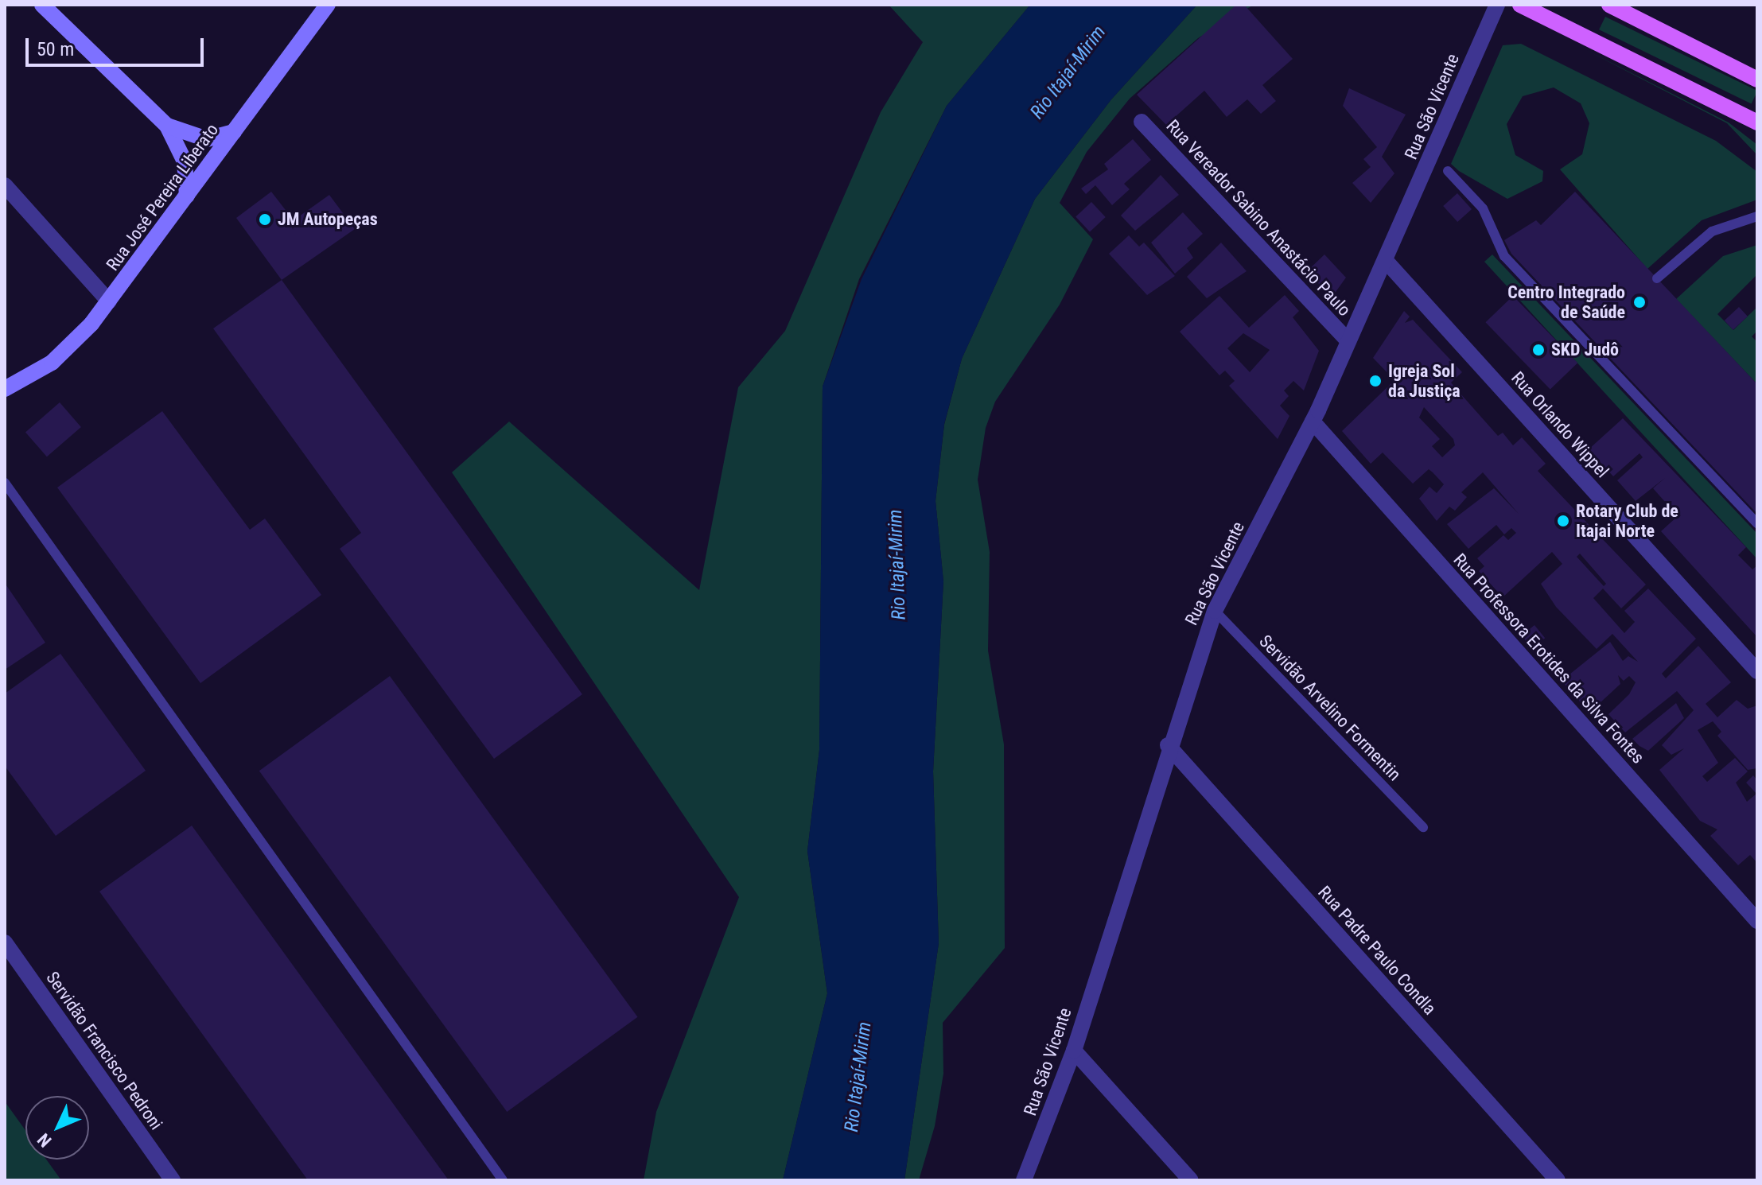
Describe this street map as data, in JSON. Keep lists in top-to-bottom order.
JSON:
{
  "streets": {
    "main road": ["Rua José Pereira Liberato"],
    "street": [
      "Rua São Vicente",
      "Rua Vereador Sabino Anastácio Paulo",
      "Rua Orlando Wippel",
      "Rua Professora Erotides da Silva Fontes",
      "Rua Padre Paulo Condla",
      "Servidão Francisco Pedroni"
    ],
    "lane": ["Servidão Arvelino Formentin"]
  },
  "crossings": [
    ["Rua São Vicente", "Rua Vereador Sabino Anastácio Paulo"],
    ["Rua São Vicente", "Rua Orlando Wippel"],
    ["Rua São Vicente", "Rua Professora Erotides da Silva Fontes"],
    ["Rua São Vicente", "Servidão Arvelino Formentin"],
    ["Rua São Vicente", "Rua Padre Paulo Condla"]
  ],
  "water": ["Rio Itajaí-Mirim"],
  "places": [
    "JM Autopeças",
    "Centro Integrado de Saúde",
    "SKD Judô",
    "Igreja Sol da Justiça",
    "Rotary Club de Itajai Norte"
  ],
  "scale_bar": "50 m",
  "north": "bottom left"
}
